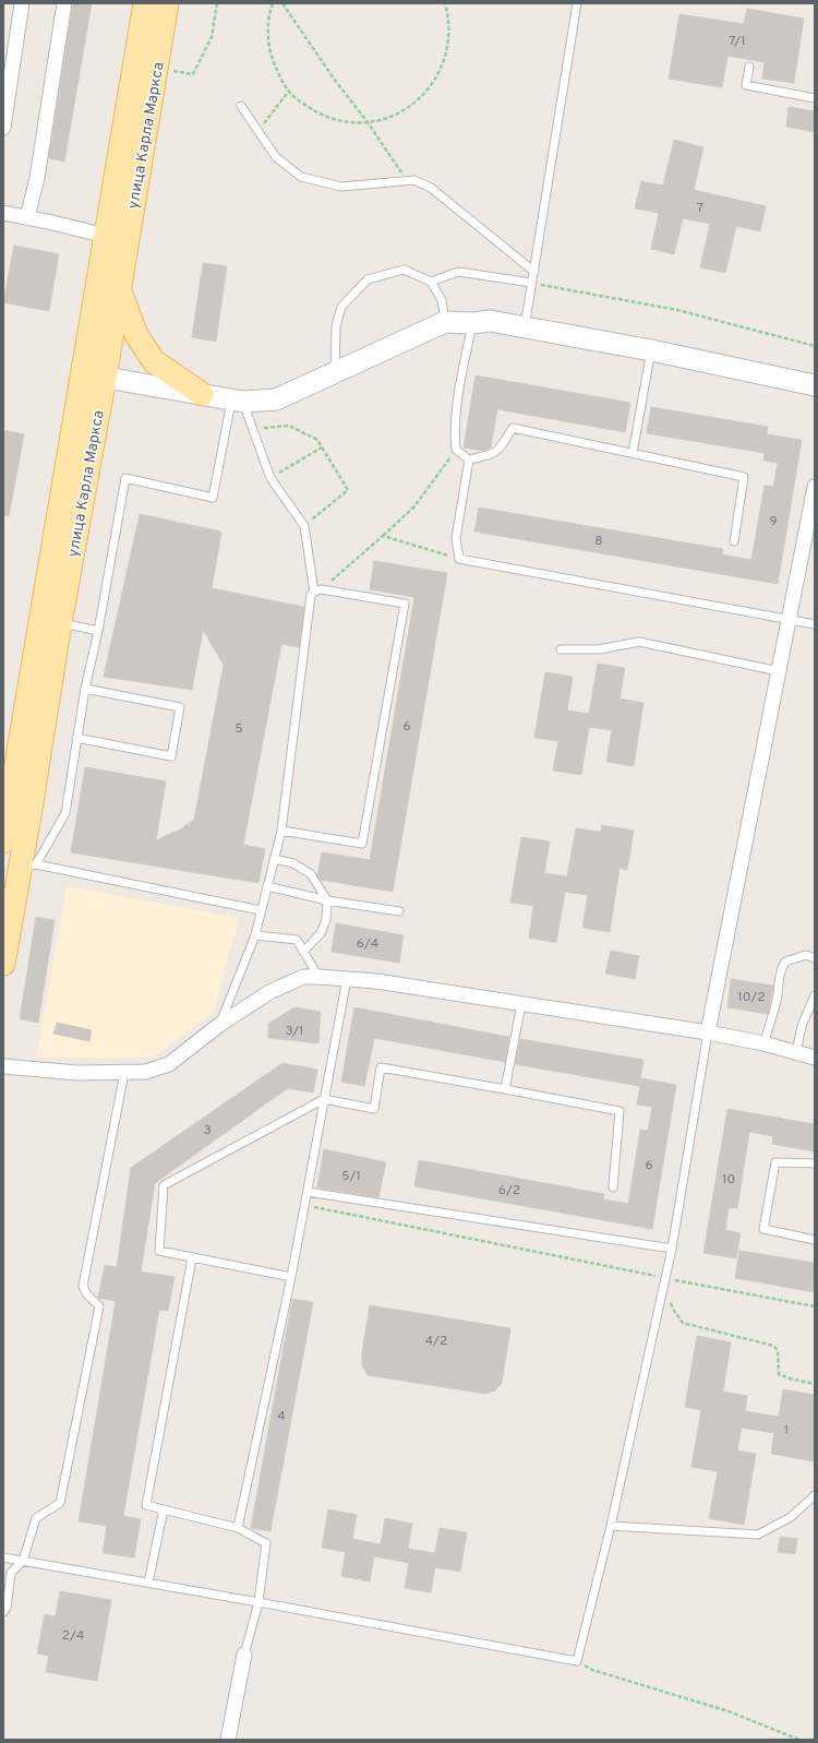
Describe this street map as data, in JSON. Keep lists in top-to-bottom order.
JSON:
{
  "streets": {
    "main road": ["улица Карла Маркса"]
  },
  "house_numbers": [
    "7/1",
    "7",
    "9",
    "8",
    "6",
    "5",
    "6/4",
    "10/2",
    "3/1",
    "3",
    "6",
    "5/1",
    "10",
    "6/2",
    "4/2",
    "4",
    "1",
    "2/4"
  ]
}
